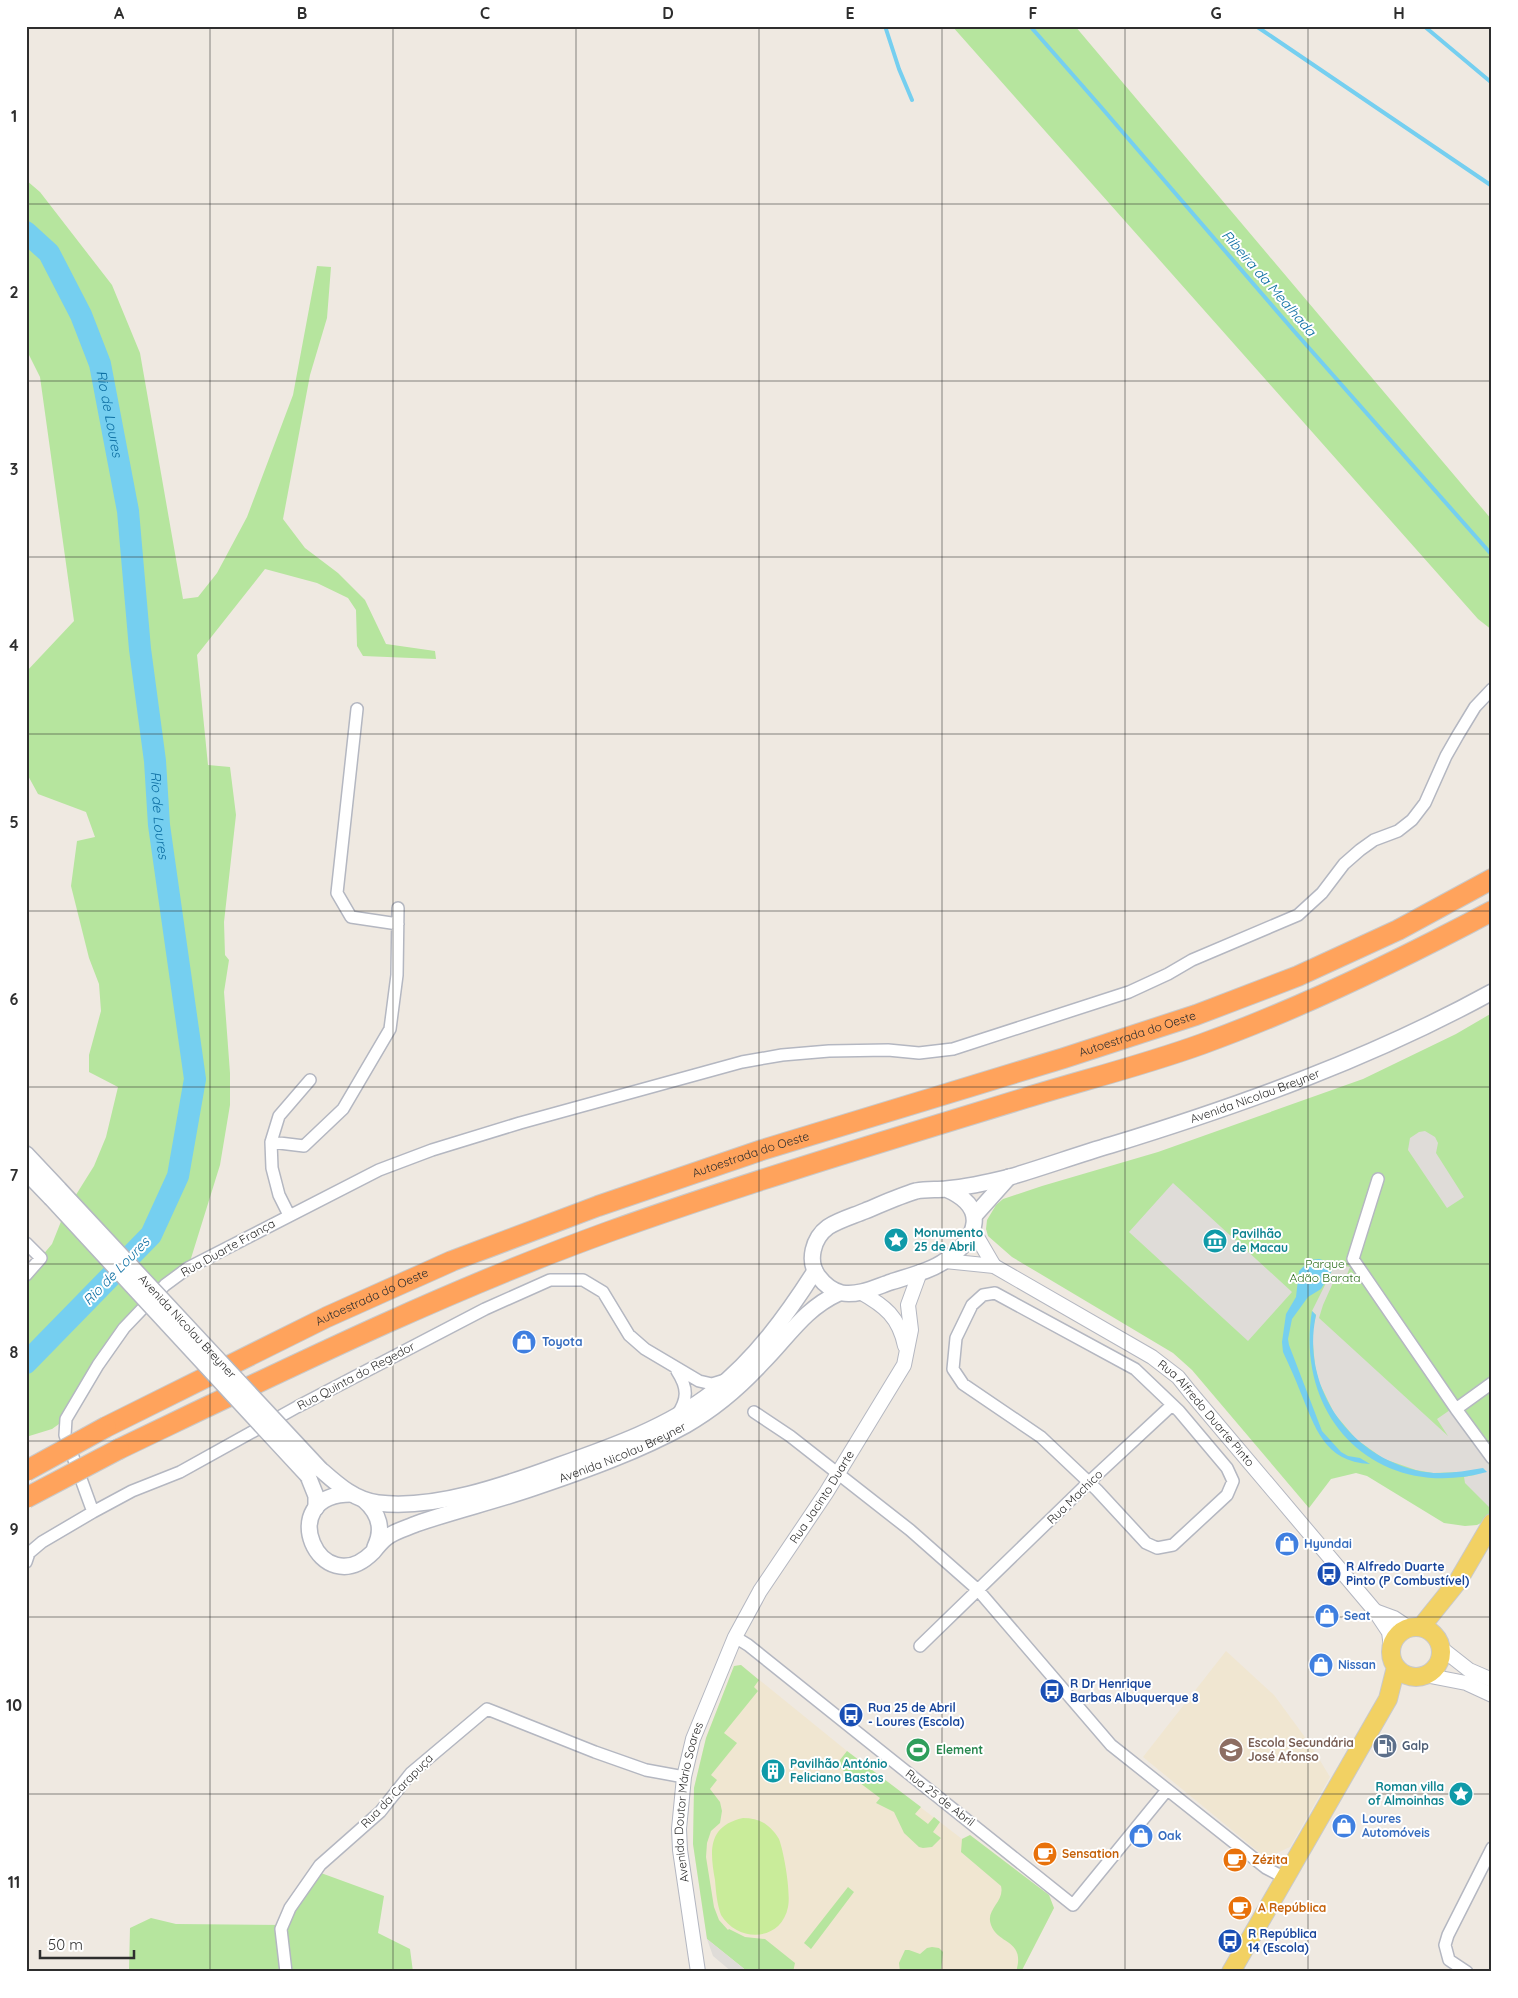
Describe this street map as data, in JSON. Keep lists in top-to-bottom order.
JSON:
{
  "streets": {
    "highway": ["Autoestrada do Oeste"],
    "main road": ["Avenida Nicolau Breyner"],
    "street": [
      "Rua Duarte França",
      "Rua Quinta do Regedor",
      "Rua Alfredo Duarte Pinto",
      "Rua Jacinto Duarte",
      "Rua Machico",
      "Rua da Carapuça",
      "Rua 25 de Abril",
      "Avenida Doutor Mário Soares"
    ]
  },
  "crossings": [
    ["Avenida Nicolau Breyner", "Rua Quinta do Regedor"],
    ["Rua Duarte França", "Rua Quinta do Regedor"],
    ["Rua Jacinto Duarte", "Rua 25 de Abril"],
    ["Rua Jacinto Duarte", "Avenida Doutor Mário Soares"],
    ["Rua da Carapuça", "Avenida Doutor Mário Soares"],
    ["Rua 25 de Abril", "Avenida Doutor Mário Soares"]
  ],
  "water": ["Ribeira da Mealhada", "Rio de Loures"],
  "parks": ["Parque Adão Barata"],
  "places": {
    "place": ["Monumento 25 de Abril", "Roman villa of Almoinhas"],
    "museum": ["Pavilhão de Macau"],
    "shop": [
      "Toyota",
      "Hyundai",
      "Seat",
      "Nissan",
      "Loures Automóveis",
      "Oak"
    ],
    "bus stop": [
      "R Alfredo Duarte Pinto (P Combustível)",
      "R Dr Henrique Barbas Albuquerque 8",
      "Rua 25 de Abril - Loures (Escola)",
      "R República 14 (Escola)"
    ],
    "fuel station": ["Galp"],
    "sports": ["Element"],
    "school or university": ["Escola Secundária José Afonso"],
    "building": ["Pavilhão António Feliciano Bastos"],
    "cafe": ["Sensation", "Zézita", "A República"]
  },
  "scale_bar": "50 m",
  "grid": {
    "columns": [
      "A",
      "B",
      "C",
      "D",
      "E",
      "F",
      "G",
      "H"
    ],
    "rows": [
      "1",
      "2",
      "3",
      "4",
      "5",
      "6",
      "7",
      "8",
      "9",
      "10",
      "11"
    ]
  }
}
